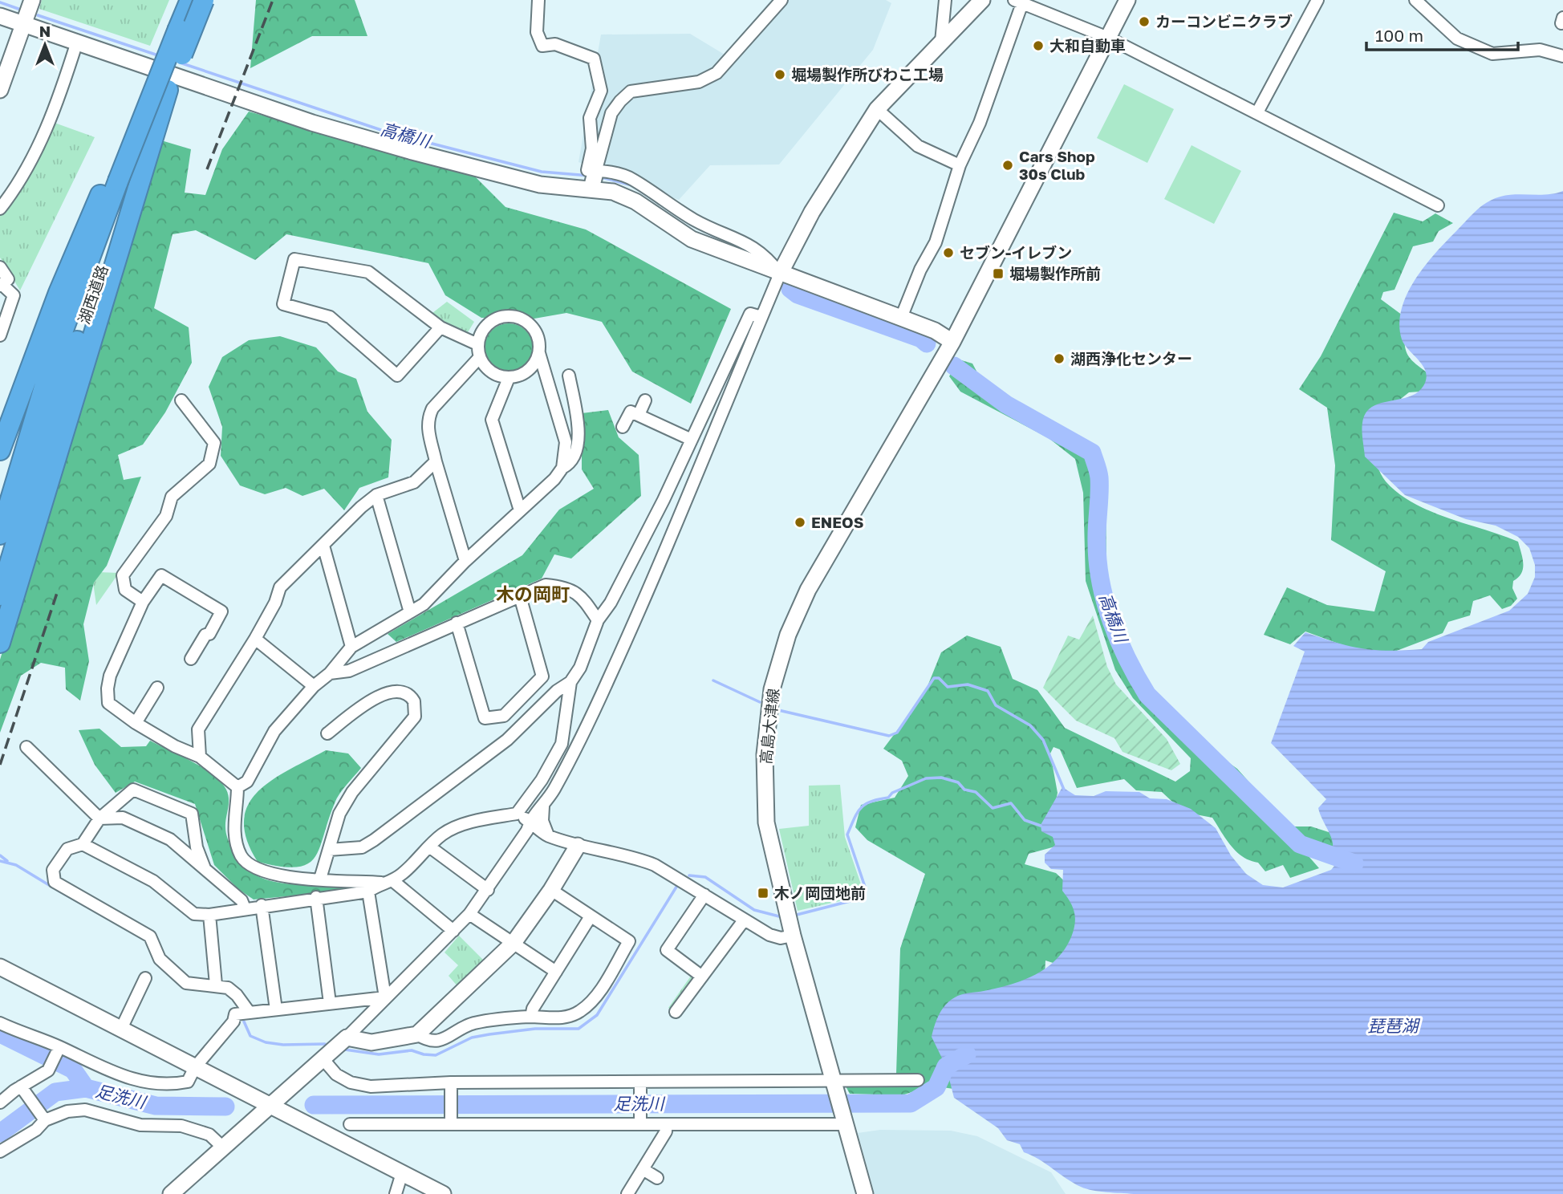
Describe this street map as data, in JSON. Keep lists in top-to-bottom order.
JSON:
{
  "streets": {
    "highway": ["湖西道路"],
    "street": ["高島大津線"]
  },
  "districts": ["木の岡町"],
  "water": ["高橋川", "琵琶湖", "足洗川"],
  "places": {
    "other": [
      "カーコンビニクラブ",
      "大和自動車",
      "堀場製作所びわこ工場",
      "Cars Shop 30s Club",
      "セブン-イレブン",
      "湖西浄化センター",
      "ENEOS"
    ],
    "transit": ["堀場製作所前", "木ノ岡団地前"]
  },
  "scale_bar": "100 m",
  "north": "top"
}
